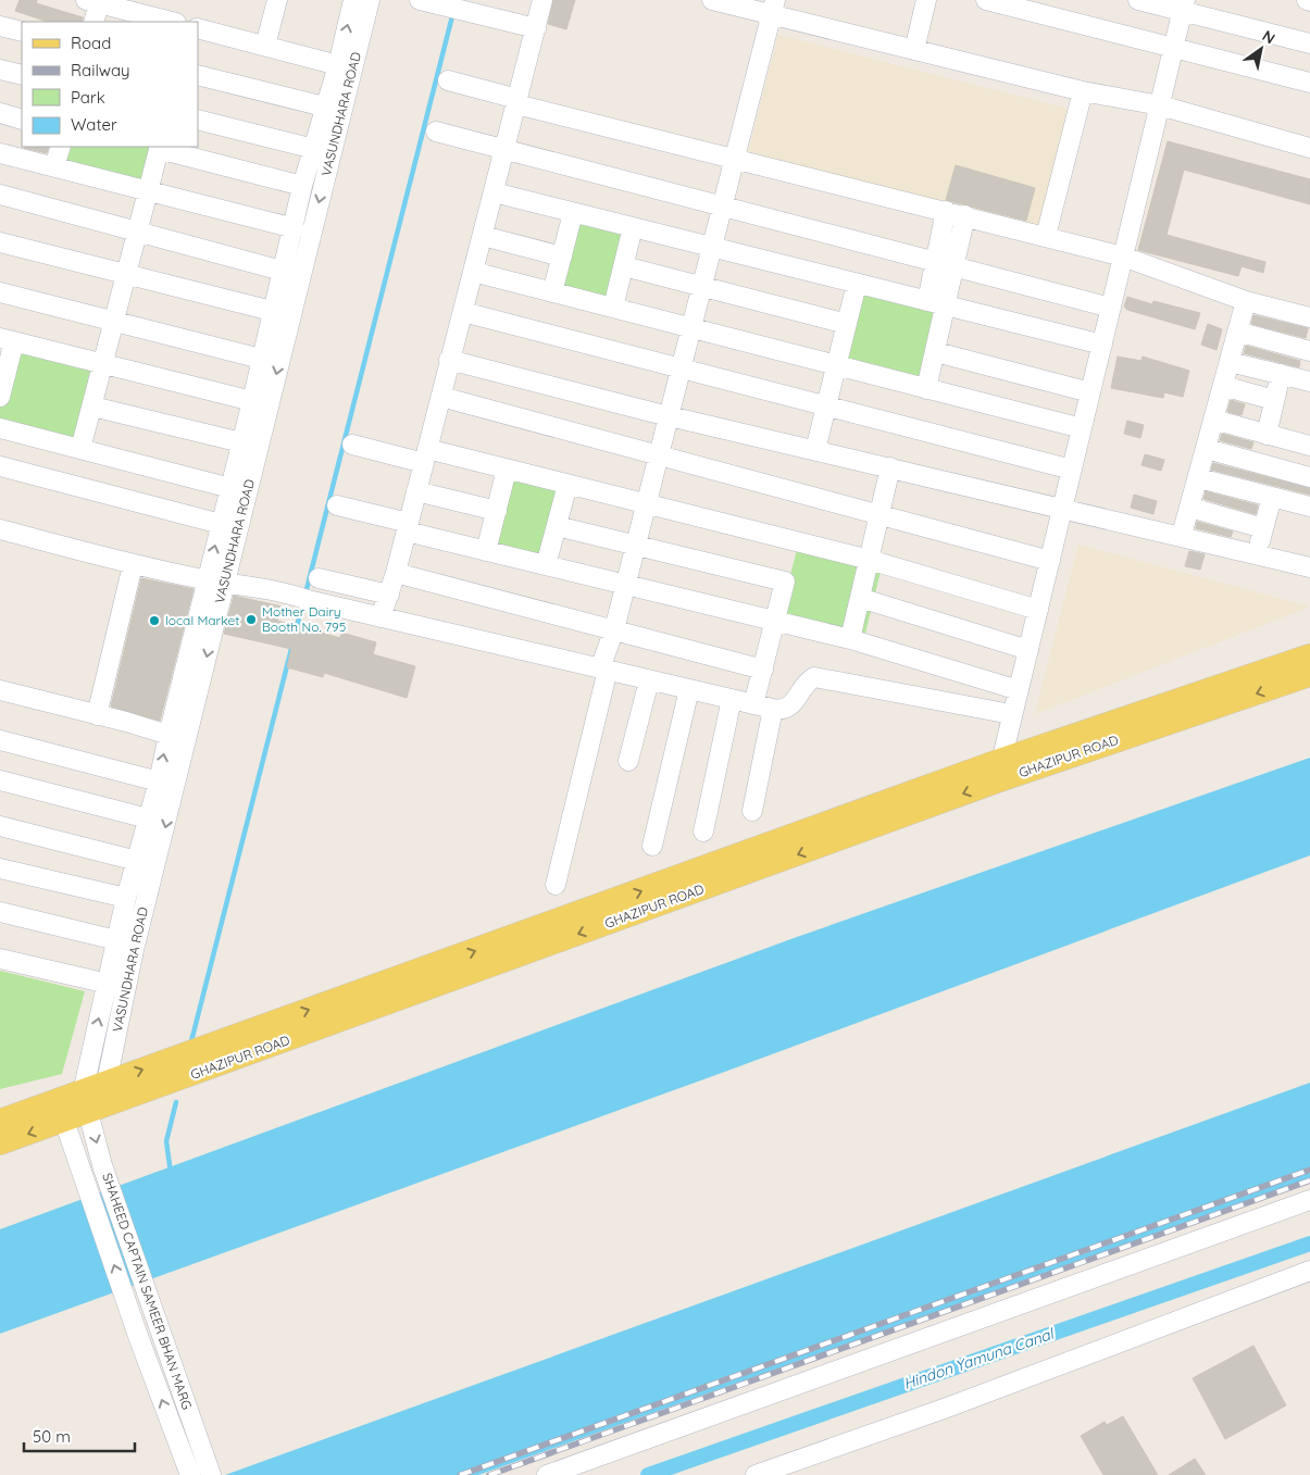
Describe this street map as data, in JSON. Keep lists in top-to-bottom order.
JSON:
{
  "streets": {
    "main road": ["GHAZIPUR ROAD"],
    "street": ["VASUNDHARA ROAD", "SHAHEED CAPTAIN SAMEER BHAN MARG"]
  },
  "crossings": [
    ["VASUNDHARA ROAD", "GHAZIPUR ROAD"],
    ["VASUNDHARA ROAD", "SHAHEED CAPTAIN SAMEER BHAN MARG"],
    ["GHAZIPUR ROAD", "SHAHEED CAPTAIN SAMEER BHAN MARG"]
  ],
  "water": ["Hindon Yamuna Canal"],
  "places": ["Mother Dairy Booth No. 795", "local Market"],
  "legend": [
    "Road",
    "Railway",
    "Park",
    "Water"
  ],
  "scale_bar": "50 m",
  "north": "top right"
}
